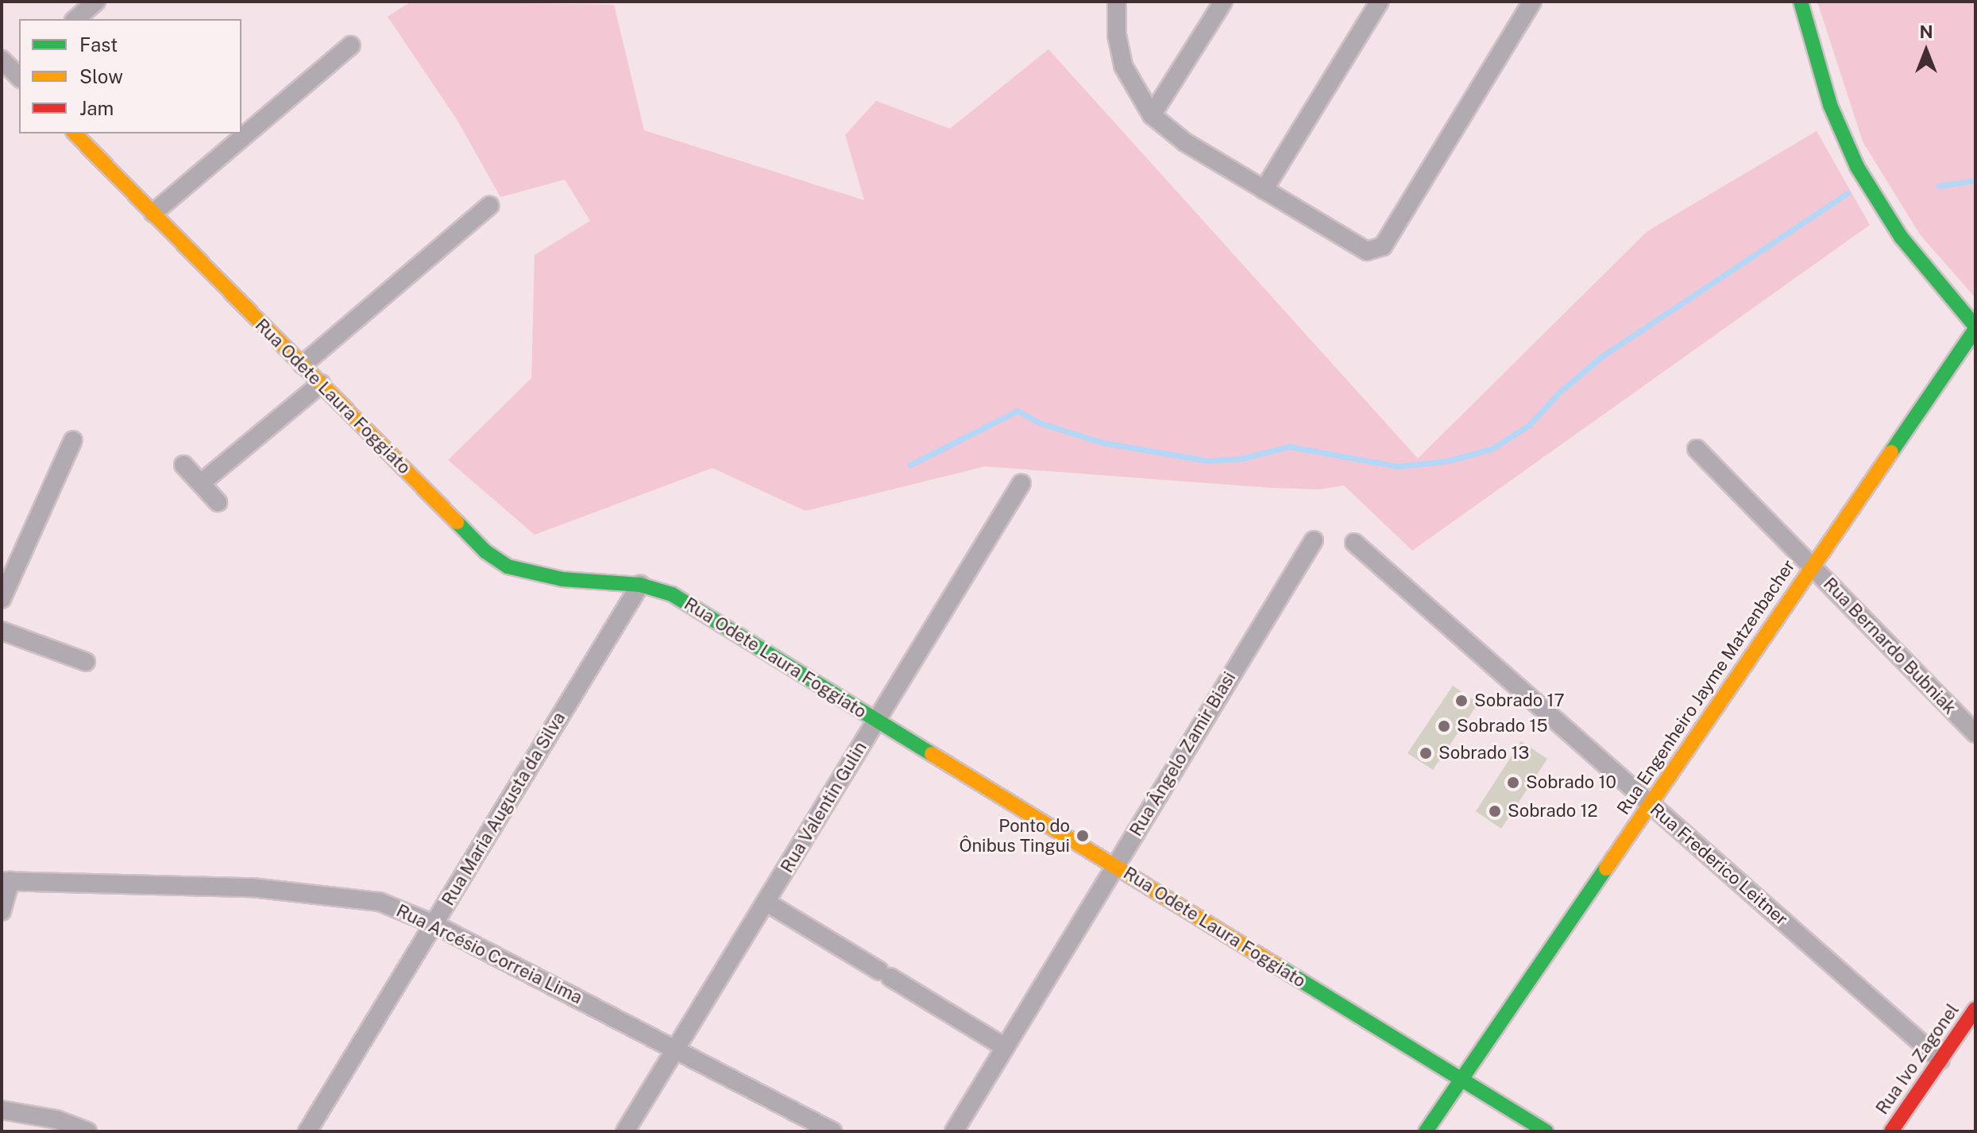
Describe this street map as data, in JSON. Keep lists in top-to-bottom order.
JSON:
{
  "streets": {
    "street": [
      "Rua Odete Laura Foggiato",
      "Rua Bernardo Bubniak",
      "Rua Engenheiro Jayme Matzenbacher",
      "Rua Ângelo Zamir Biasi",
      "Rua Valentin Gulin",
      "Rua Maria Augusta da Silva",
      "Rua Frederico Leitner",
      "Rua Arcésio Correia Lima",
      "Rua Ivo Zagonel"
    ]
  },
  "crossings": [
    ["Rua Odete Laura Foggiato", "Rua Engenheiro Jayme Matzenbacher"],
    ["Rua Odete Laura Foggiato", "Rua Ângelo Zamir Biasi"],
    ["Rua Odete Laura Foggiato", "Rua Valentin Gulin"],
    ["Rua Odete Laura Foggiato", "Rua Maria Augusta da Silva"],
    ["Rua Bernardo Bubniak", "Rua Engenheiro Jayme Matzenbacher"],
    ["Rua Engenheiro Jayme Matzenbacher", "Rua Frederico Leitner"],
    ["Rua Valentin Gulin", "Rua Arcésio Correia Lima"],
    ["Rua Maria Augusta da Silva", "Rua Arcésio Correia Lima"],
    ["Rua Frederico Leitner", "Rua Ivo Zagonel"]
  ],
  "places": [
    "Sobrado 17",
    "Sobrado 15",
    "Sobrado 13",
    "Sobrado 10",
    "Sobrado 12",
    "Ponto do Ônibus Tingui"
  ],
  "legend": ["Fast", "Slow", "Jam"],
  "north": "top"
}
